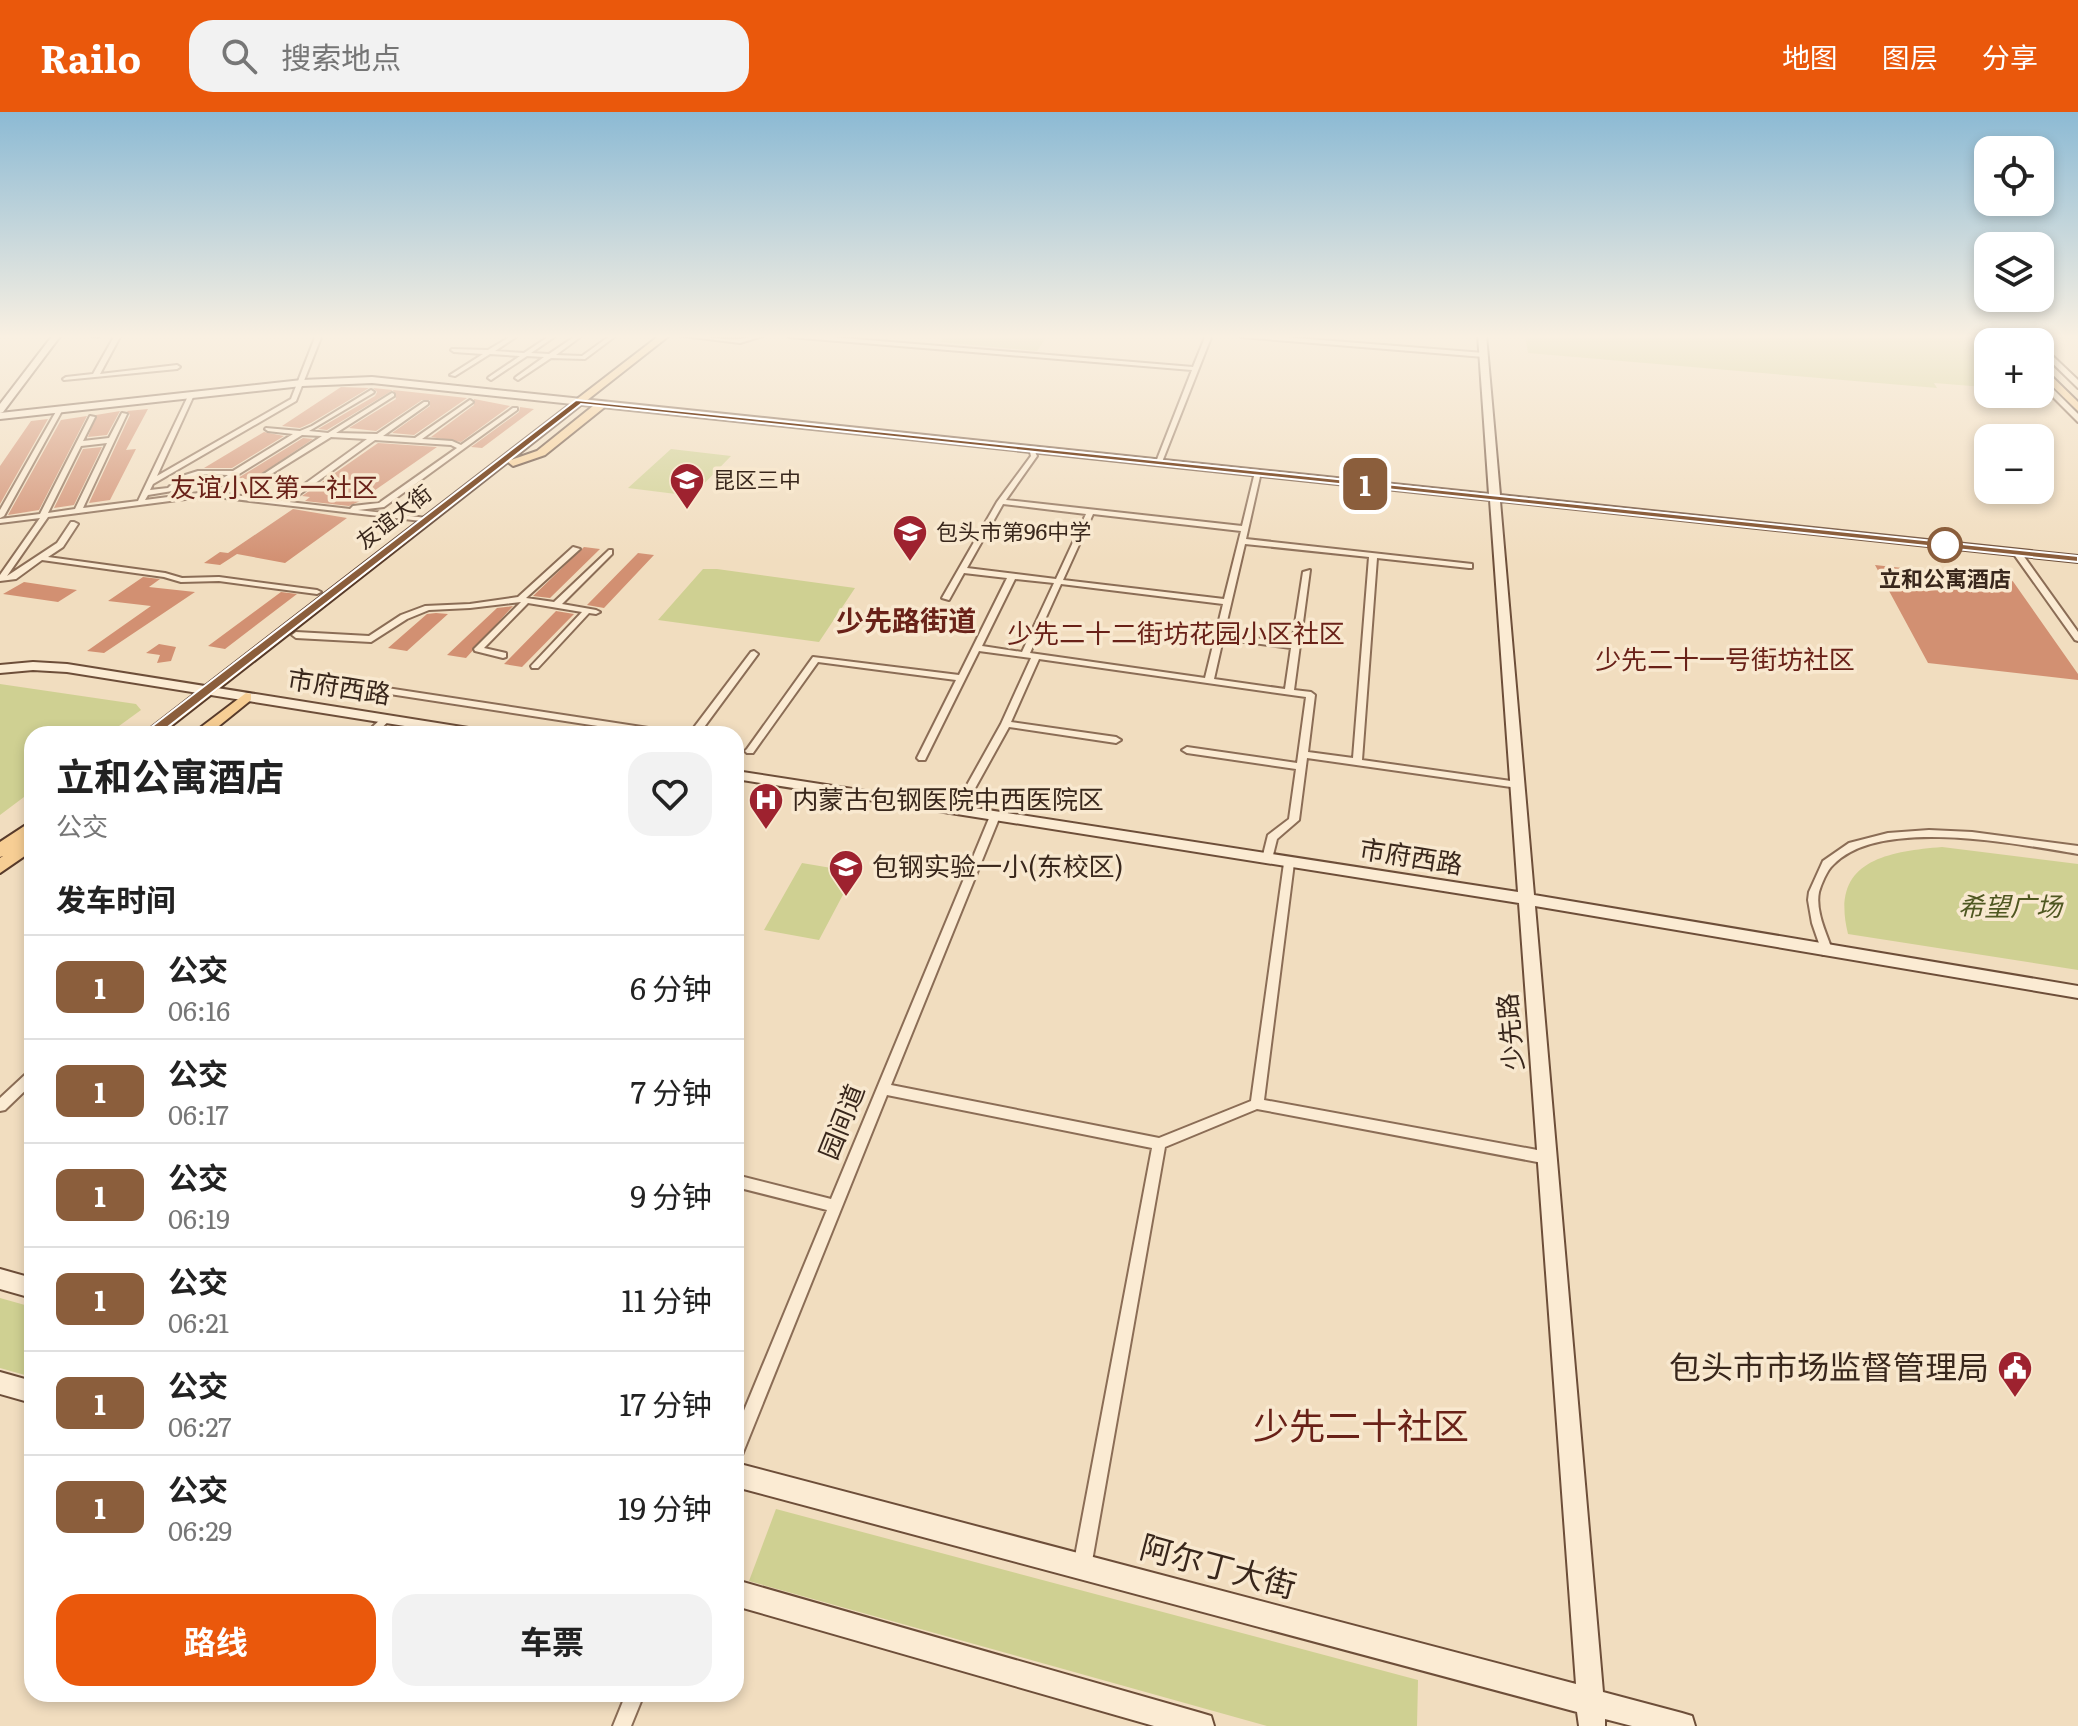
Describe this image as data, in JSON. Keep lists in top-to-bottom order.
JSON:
{
  "streets": {
    "main road": [
      "友谊大街",
      "市府西路",
      "少先路",
      "阿尔丁大街"
    ],
    "street": ["园间道"]
  },
  "crossings": [
    ["友谊大街", "市府西路"],
    ["市府西路", "少先路"],
    ["市府西路", "园间道"],
    ["少先路", "阿尔丁大街"]
  ],
  "districts": [
    "友谊小区第一社区",
    "少先路街道",
    "少先二十二街坊花园小区社区",
    "少先二十一号街坊社区",
    "少先二十社区"
  ],
  "parks": ["希望广场"],
  "places": {
    "school or university": ["昆区三中", "包头市第96中学", "包钢实验一小(东校区)"],
    "other": ["立和公寓酒店"],
    "hospital": ["内蒙古包钢医院中西医院区"],
    "public building": ["包头市市场监督管理局"]
  },
  "lines": ["bus line 1"],
  "page": {
    "header": "Railo",
    "search": "搜索地点",
    "nav": ["地图", "图层", "分享"],
    "on_map": "1",
    "map_buttons": ["+", "−"],
    "heading": [
      ["立和公寓酒店", "公交"],
      "发车时间"
    ],
    "list": [
      {
        "mark": "1",
        "name": "公交",
        "note": "06:16",
        "value": "6 分钟"
      },
      {
        "mark": "1",
        "name": "公交",
        "note": "06:17",
        "value": "7 分钟"
      },
      {
        "mark": "1",
        "name": "公交",
        "note": "06:19",
        "value": "9 分钟"
      },
      {
        "mark": "1",
        "name": "公交",
        "note": "06:21",
        "value": "11 分钟"
      },
      {
        "mark": "1",
        "name": "公交",
        "note": "06:27",
        "value": "17 分钟"
      },
      {
        "mark": "1",
        "name": "公交",
        "note": "06:29",
        "value": "19 分钟"
      }
    ],
    "buttons": ["路线", "车票"]
  }
}
